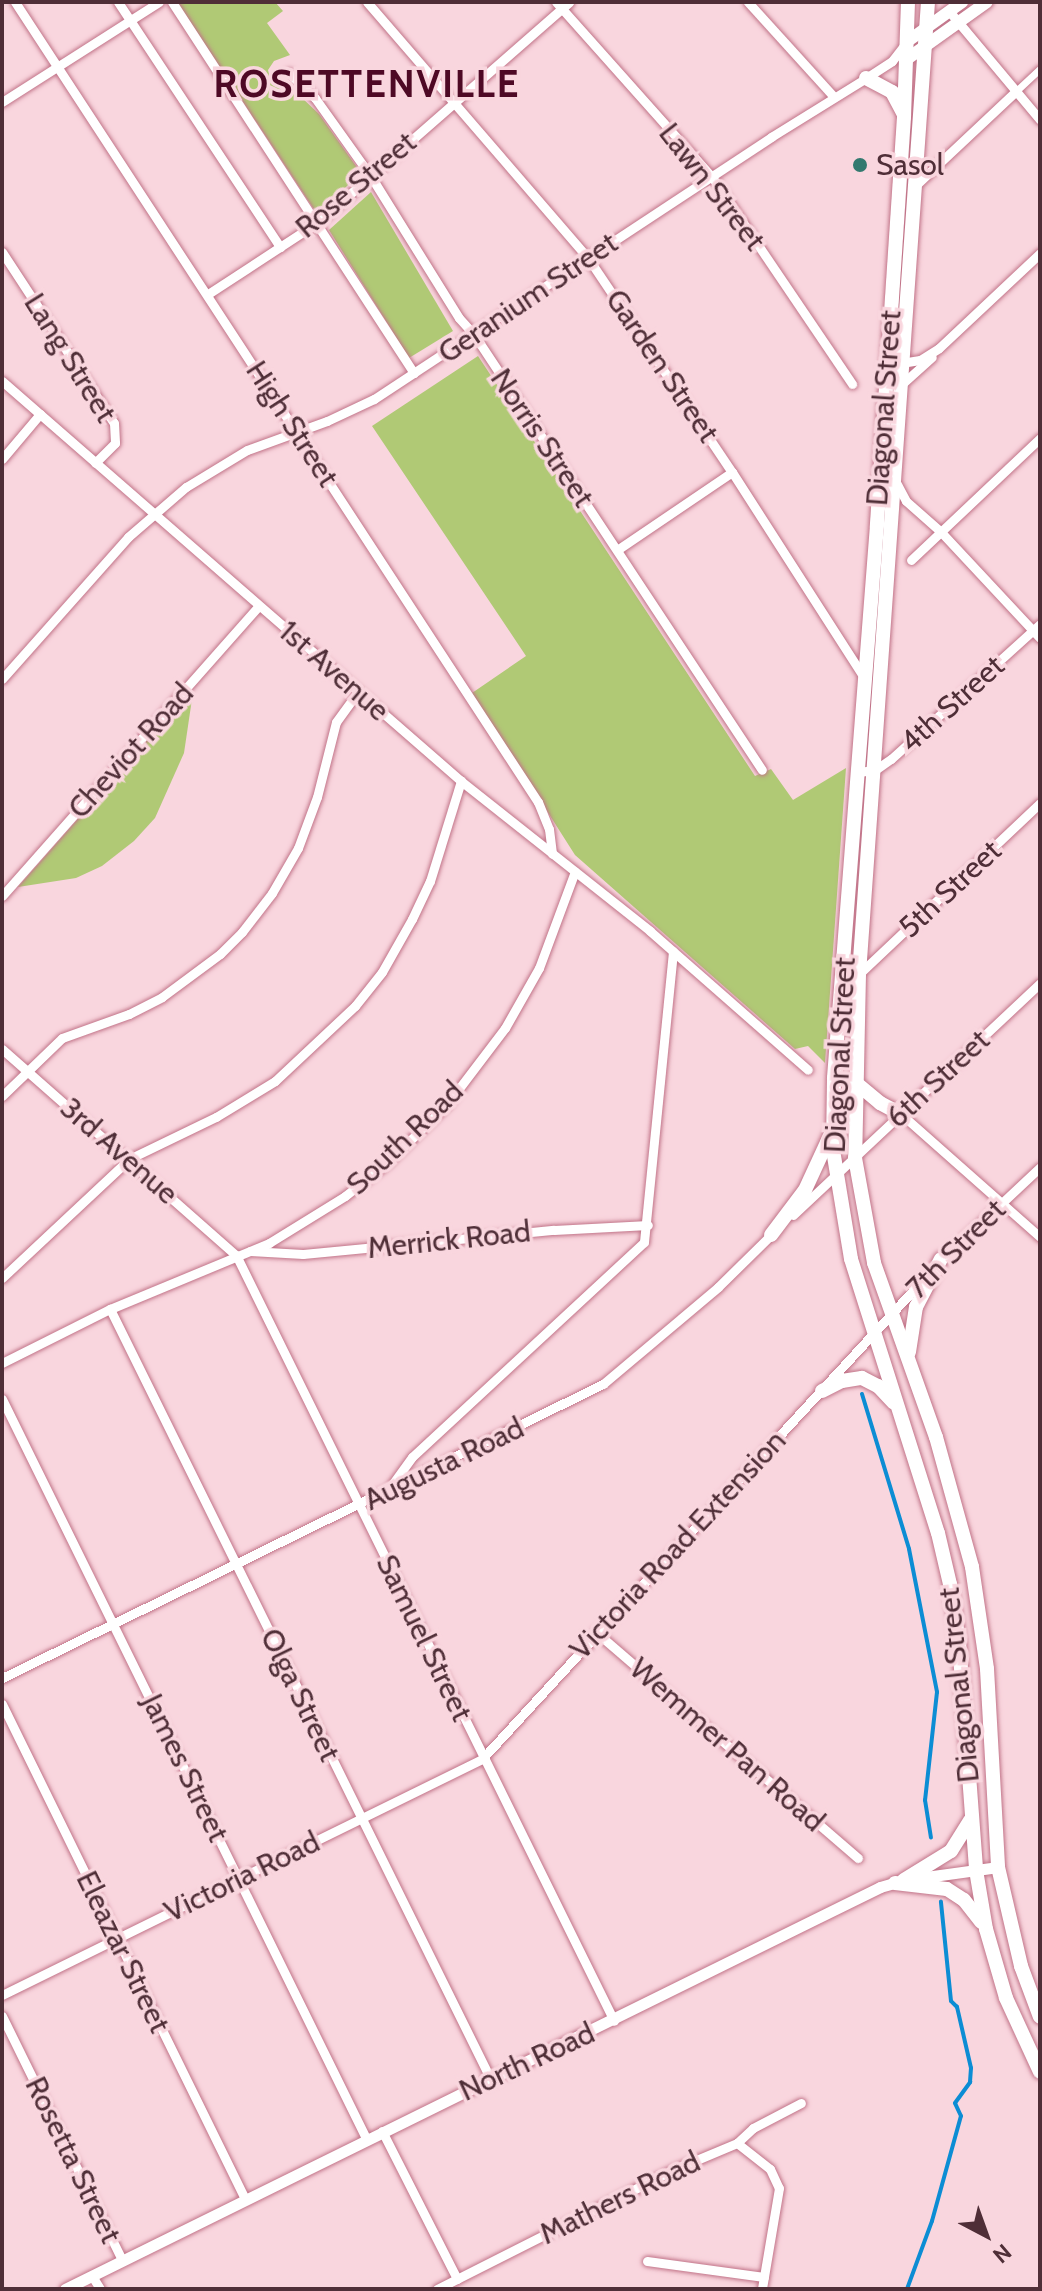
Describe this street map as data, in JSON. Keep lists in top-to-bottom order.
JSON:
{
  "streets": {
    "main road": ["Geranium Street", "Diagonal Street"],
    "street": [
      "Rose Street",
      "Lawn Street",
      "Lang Street",
      "Garden Street",
      "High Street",
      "Norris Street",
      "1st Avenue",
      "4th Street",
      "Cheviot Road",
      "5th Street",
      "6th Street",
      "South Road",
      "3rd Avenue",
      "Merrick Road",
      "7th Street",
      "Augusta Road",
      "Victoria Road Extension",
      "Samuel Street",
      "Olga Street",
      "Wemmer Pan Road",
      "James Street",
      "Victoria Road",
      "Eleazar Street",
      "North Road",
      "Rosetta Street",
      "Mathers Road"
    ]
  },
  "crossings": [
    ["Rose Street", "Lawn Street"],
    ["Rose Street", "Garden Street"],
    ["Rose Street", "High Street"],
    ["Rose Street", "Norris Street"],
    ["Lawn Street", "Geranium Street"],
    ["Geranium Street", "Garden Street"],
    ["Geranium Street", "Diagonal Street"],
    ["Geranium Street", "High Street"],
    ["Geranium Street", "Norris Street"],
    ["Geranium Street", "1st Avenue"],
    ["Lang Street", "1st Avenue"],
    ["Garden Street", "Diagonal Street"],
    ["Diagonal Street", "4th Street"],
    ["Diagonal Street", "5th Street"],
    ["Diagonal Street", "6th Street"],
    ["Diagonal Street", "7th Street"],
    ["Diagonal Street", "Augusta Road"],
    ["Diagonal Street", "Victoria Road Extension"],
    ["Diagonal Street", "North Road"],
    ["High Street", "1st Avenue"],
    ["1st Avenue", "Cheviot Road"],
    ["1st Avenue", "South Road"],
    ["6th Street", "Augusta Road"],
    ["South Road", "3rd Avenue"],
    ["South Road", "Merrick Road"],
    ["South Road", "Samuel Street"],
    ["South Road", "Olga Street"],
    ["3rd Avenue", "Samuel Street"],
    ["7th Street", "Victoria Road Extension"],
    ["Augusta Road", "Samuel Street"],
    ["Augusta Road", "Olga Street"],
    ["Augusta Road", "James Street"],
    ["Victoria Road Extension", "Samuel Street"],
    ["Victoria Road Extension", "Wemmer Pan Road"],
    ["Victoria Road Extension", "Victoria Road"],
    ["Samuel Street", "Victoria Road"],
    ["Samuel Street", "North Road"],
    ["Olga Street", "Victoria Road"],
    ["Olga Street", "North Road"],
    ["James Street", "Victoria Road"],
    ["James Street", "North Road"],
    ["Victoria Road", "Eleazar Street"],
    ["Eleazar Street", "North Road"],
    ["North Road", "Rosetta Street"]
  ],
  "districts": ["ROSETTENVILLE"],
  "places": ["Sasol"],
  "north": "bottom right"
}
